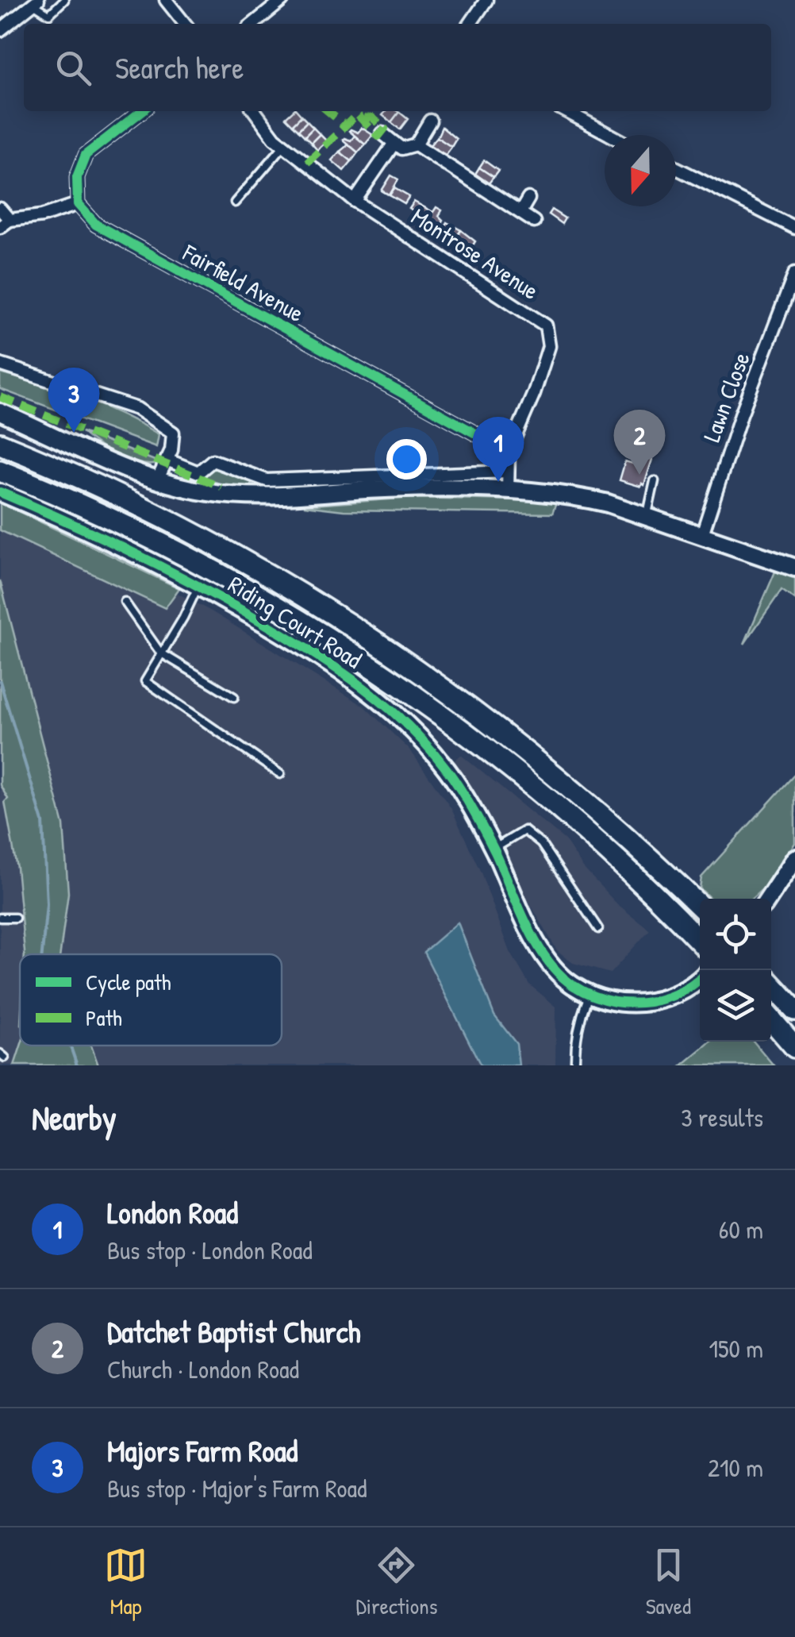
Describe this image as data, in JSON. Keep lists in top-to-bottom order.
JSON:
{
  "streets": {
    "street": [
      "Montrose Avenue",
      "Fairfield Avenue",
      "Lawn Close",
      "Riding Court Road"
    ]
  },
  "crossings": [
    ["Montrose Avenue", "Fairfield Avenue"]
  ],
  "legend": ["Cycle path", "Path"],
  "north": "bottom",
  "page": {
    "search": "Search here",
    "pins": ["3", "2", "1"],
    "heading": ["Nearby", "3 results"],
    "list": [
      {
        "mark": "1",
        "name": "London Road",
        "note": "Bus stop · London Road",
        "value": "60 m"
      },
      {
        "mark": "2",
        "name": "Datchet Baptist Church",
        "note": "Church · London Road",
        "value": "150 m"
      },
      {
        "mark": "3",
        "name": "Majors Farm Road",
        "note": "Bus stop · Major's Farm Road",
        "value": "210 m"
      }
    ],
    "nav": ["Map", "Directions", "Saved"]
  }
}
